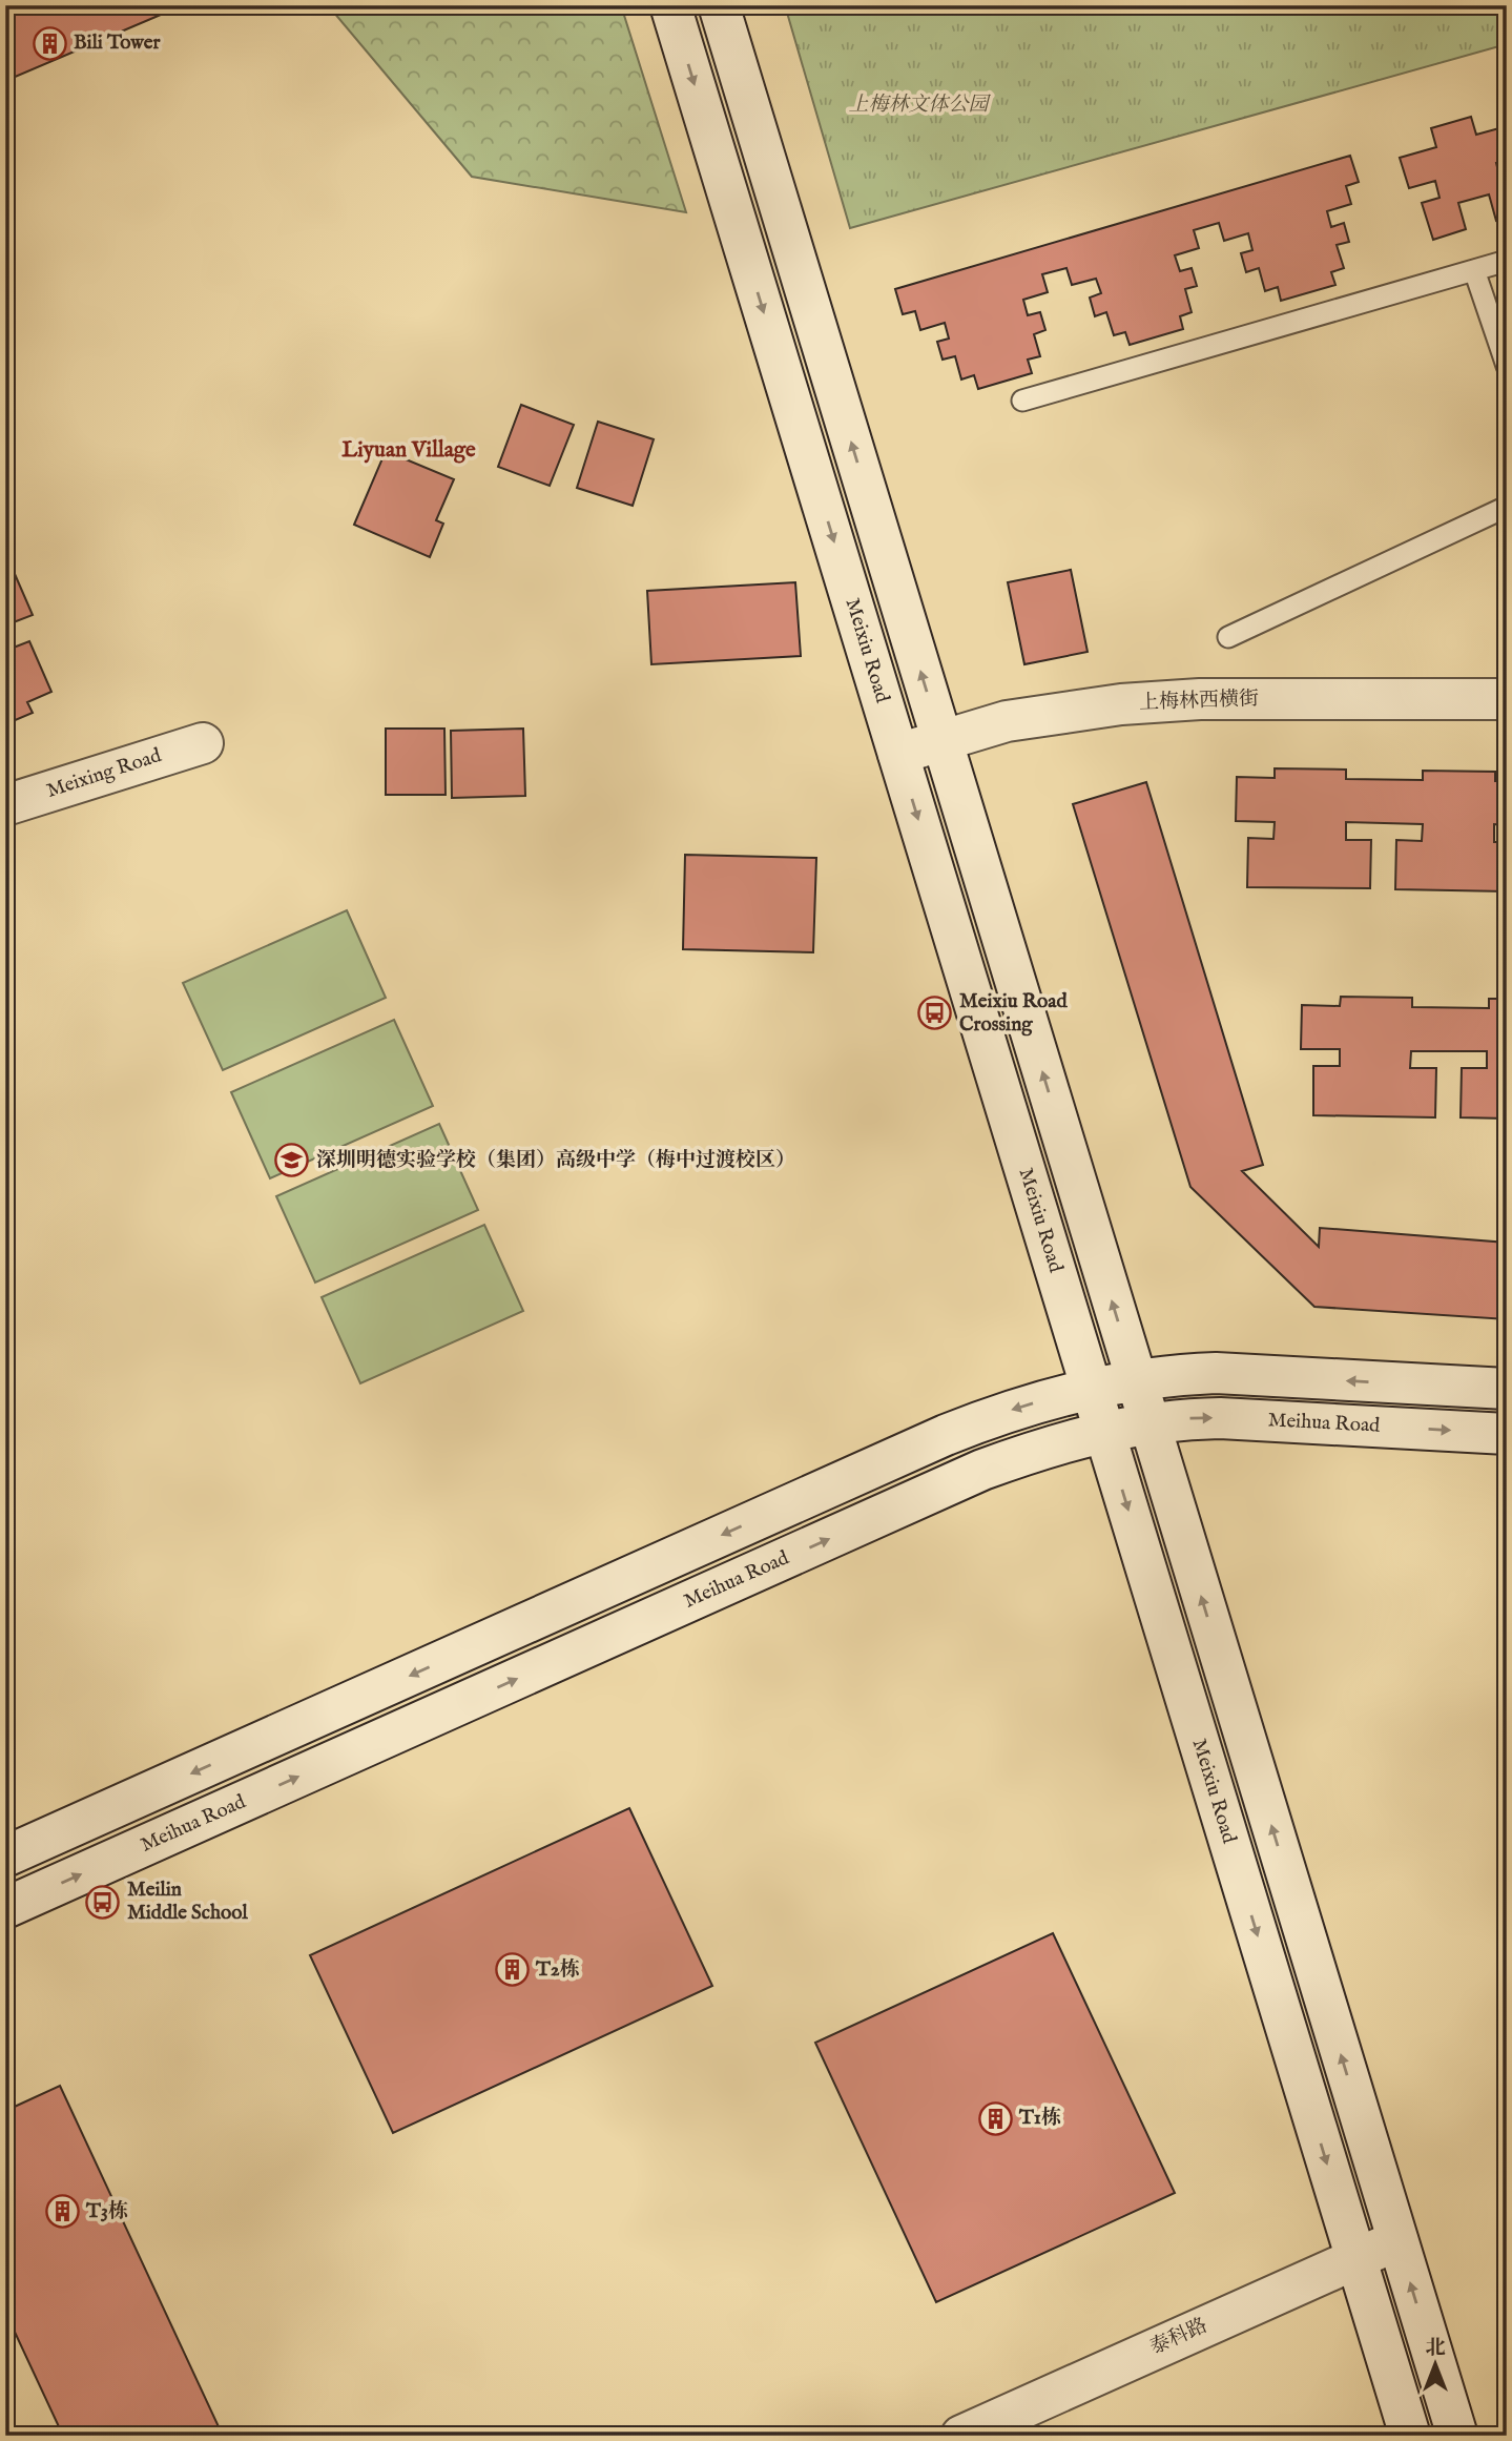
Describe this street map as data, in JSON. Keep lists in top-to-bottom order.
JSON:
{
  "streets": {
    "street": [
      "Meixiu Road",
      "上梅林西横街",
      "Meixing Road",
      "Meihua Road",
      "泰科路"
    ]
  },
  "crossings": [
    ["Meixiu Road", "上梅林西横街"],
    ["Meixiu Road", "Meihua Road"],
    ["Meixiu Road", "泰科路"]
  ],
  "districts": ["Liyuan Village"],
  "parks": ["上梅林文体公园"],
  "places": {
    "building": [
      "Bili Tower",
      "T2栋",
      "T1栋",
      "T3栋"
    ],
    "bus stop": ["Meixiu Road Crossing", "Meilin Middle School"],
    "school or university": ["深圳明德实验学校（集团）高级中学（梅中过渡校区）"]
  },
  "north": "top"
}
